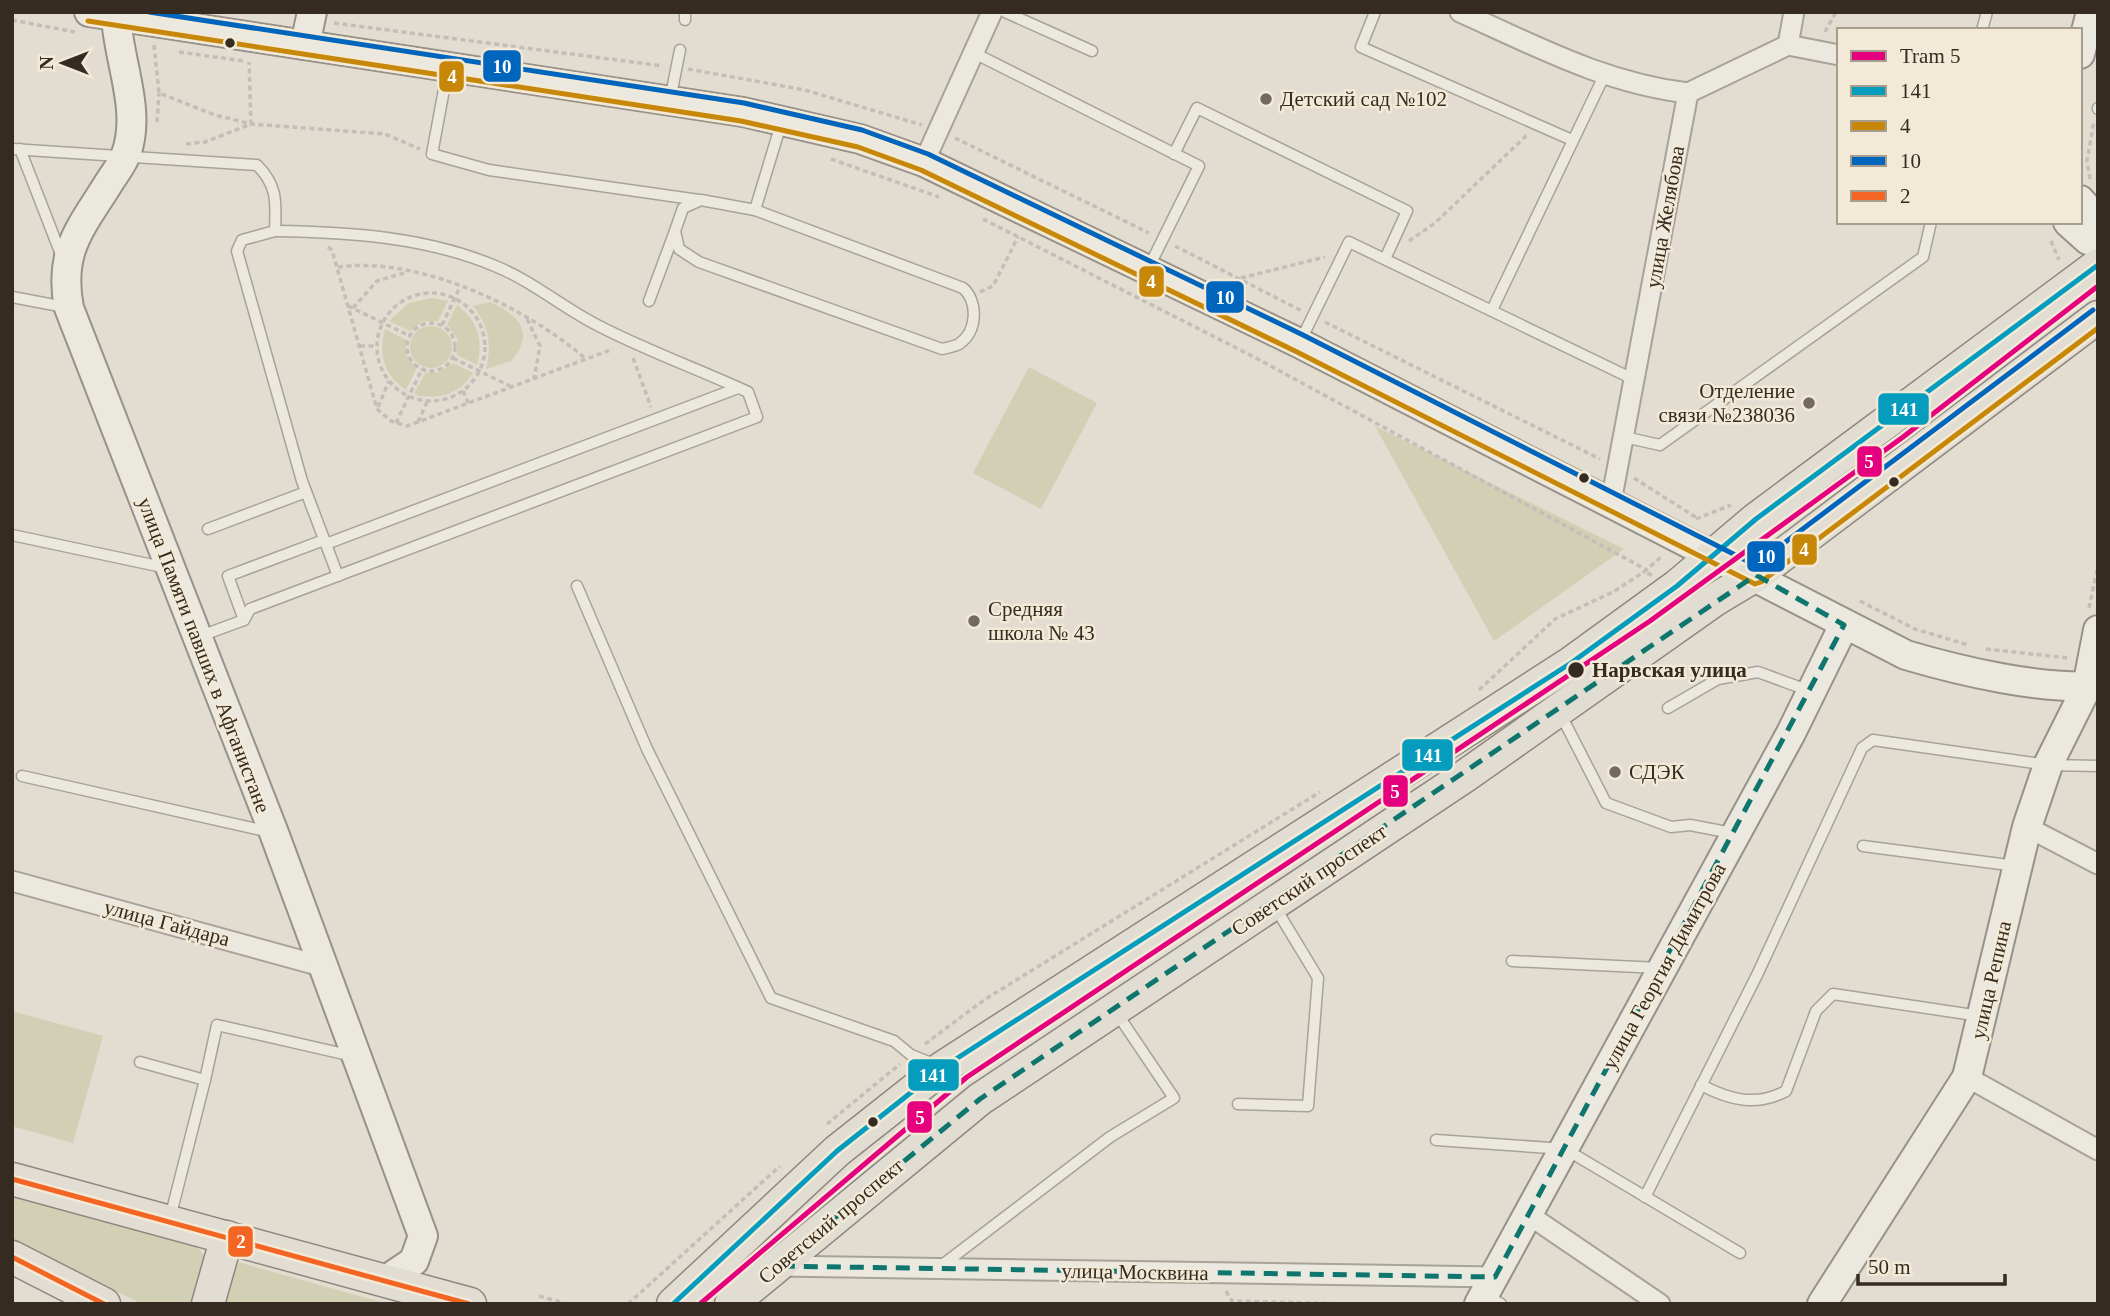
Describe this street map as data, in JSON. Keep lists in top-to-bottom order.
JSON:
{
  "streets": {
    "main road": ["Советский проспект"],
    "street": [
      "улица Желябова",
      "улица Памяти павших в Афганистане",
      "улица Гайдара",
      "улица Георгия Димитрова",
      "улица Репина",
      "улица Москвина"
    ]
  },
  "crossings": [
    ["улица Памяти павших в Афганистане", "улица Гайдара"],
    ["Советский проспект", "улица Москвина"],
    ["улица Георгия Димитрова", "улица Москвина"]
  ],
  "places": [
    "Детский сад №102",
    "Отделение связи №238036",
    "Средняя школа № 43",
    "Нарвская улица",
    "СДЭК"
  ],
  "lines": [
    "transit line 10",
    "transit line 4",
    "transit line 141",
    "tram line 5",
    "transit line 2"
  ],
  "legend": [
    "Tram 5",
    "141",
    "4",
    "10",
    "2"
  ],
  "scale_bar": "50 m",
  "north": "left"
}
